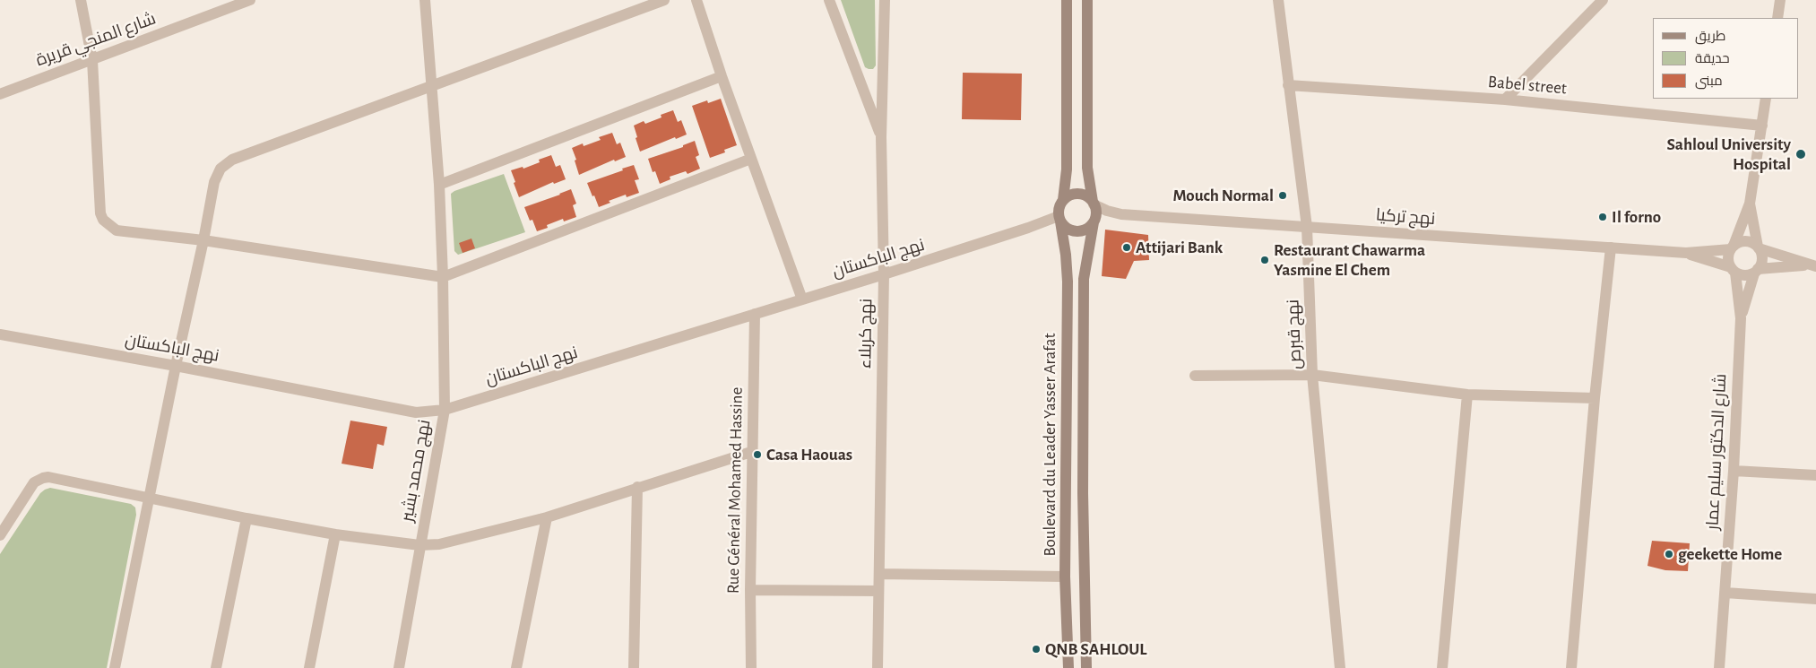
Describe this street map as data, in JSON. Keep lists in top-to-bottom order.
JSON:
{
  "streets": {
    "main road": ["Boulevard du Leader Yasser Arafat"],
    "street": [
      "شارع المنجي قريرة",
      "Babel street",
      "نهج تركيا",
      "نهج الباكستان",
      "نهج كربلاء",
      "نهج قبرص",
      "شارع الدكتور سليم عمار",
      "نهج محمد بشير",
      "Rue Général Mohamed Hassine"
    ]
  },
  "crossings": [
    ["Babel street", "نهج قبرص"],
    ["نهج تركيا", "نهج الباكستان"],
    ["نهج تركيا", "نهج قبرص"],
    ["نهج تركيا", "Boulevard du Leader Yasser Arafat"],
    ["نهج الباكستان", "نهج كربلاء"],
    ["نهج الباكستان", "Boulevard du Leader Yasser Arafat"],
    ["نهج الباكستان", "نهج محمد بشير"],
    ["نهج الباكستان", "Rue Général Mohamed Hassine"]
  ],
  "places": [
    "Sahloul University Hospital",
    "Mouch Normal",
    "Il forno",
    "Attijari Bank",
    "Restaurant Chawarma Yasmine El Chem",
    "Casa Haouas",
    "geekette Home",
    "QNB SAHLOUL"
  ],
  "legend": ["طريق", "حديقة", "مبنى"]
}
